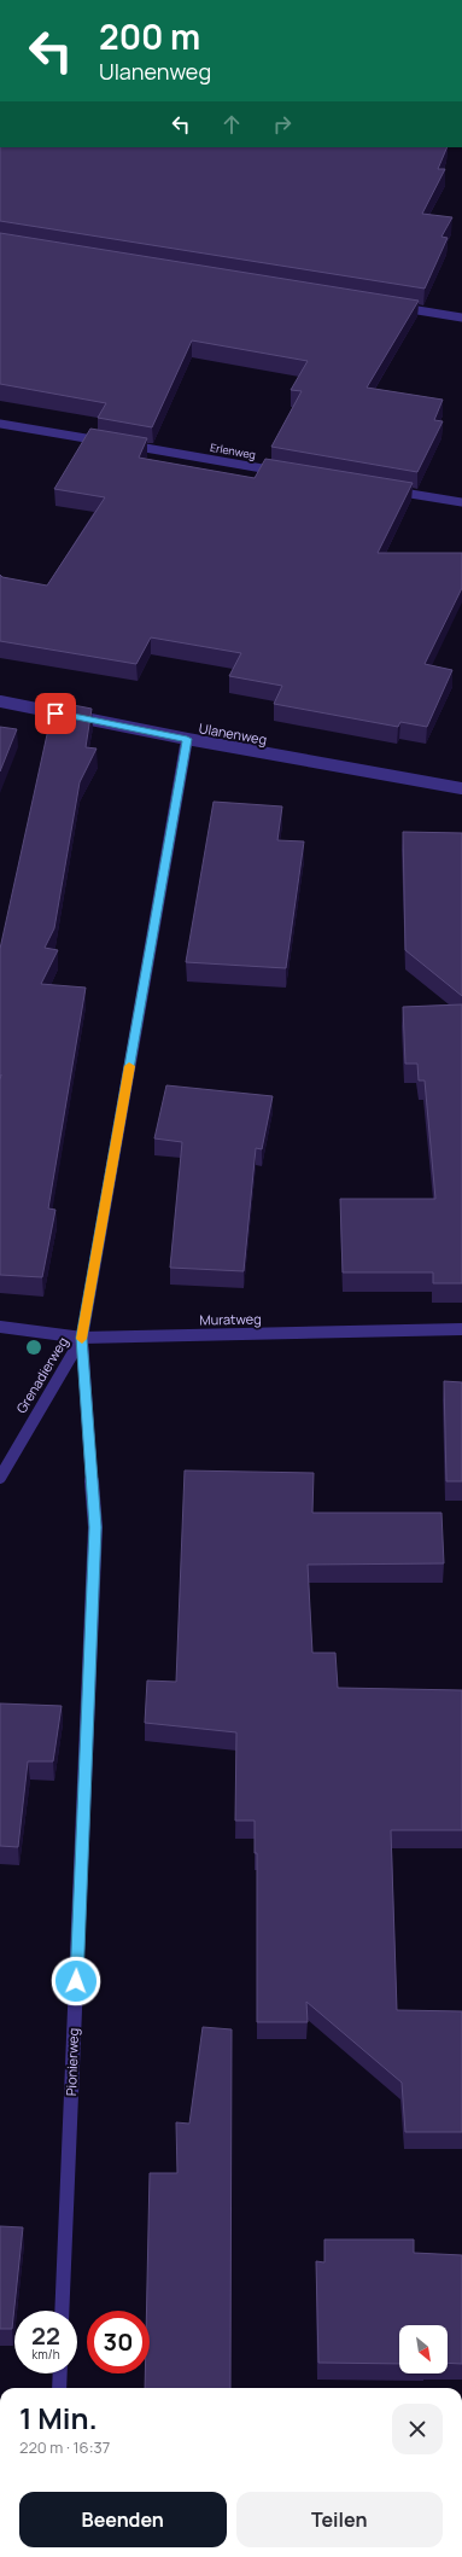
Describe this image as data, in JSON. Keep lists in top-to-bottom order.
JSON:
{
  "streets": {
    "street": [
      "Erlenweg",
      "Ulanenweg",
      "Muratweg",
      "Grenadierweg",
      "Pionierweg"
    ]
  },
  "crossings": [
    ["Ulanenweg", "Pionierweg"],
    ["Muratweg", "Grenadierweg"],
    ["Muratweg", "Pionierweg"],
    ["Grenadierweg", "Pionierweg"]
  ],
  "north": "bottom right",
  "page": {
    "turn": ["200 m", "Ulanenweg"],
    "speed": "22 km/h",
    "limit": "30",
    "heading": ["1 Min.", "220 m · 16:37"],
    "buttons": ["Beenden", "Teilen"]
  }
}
